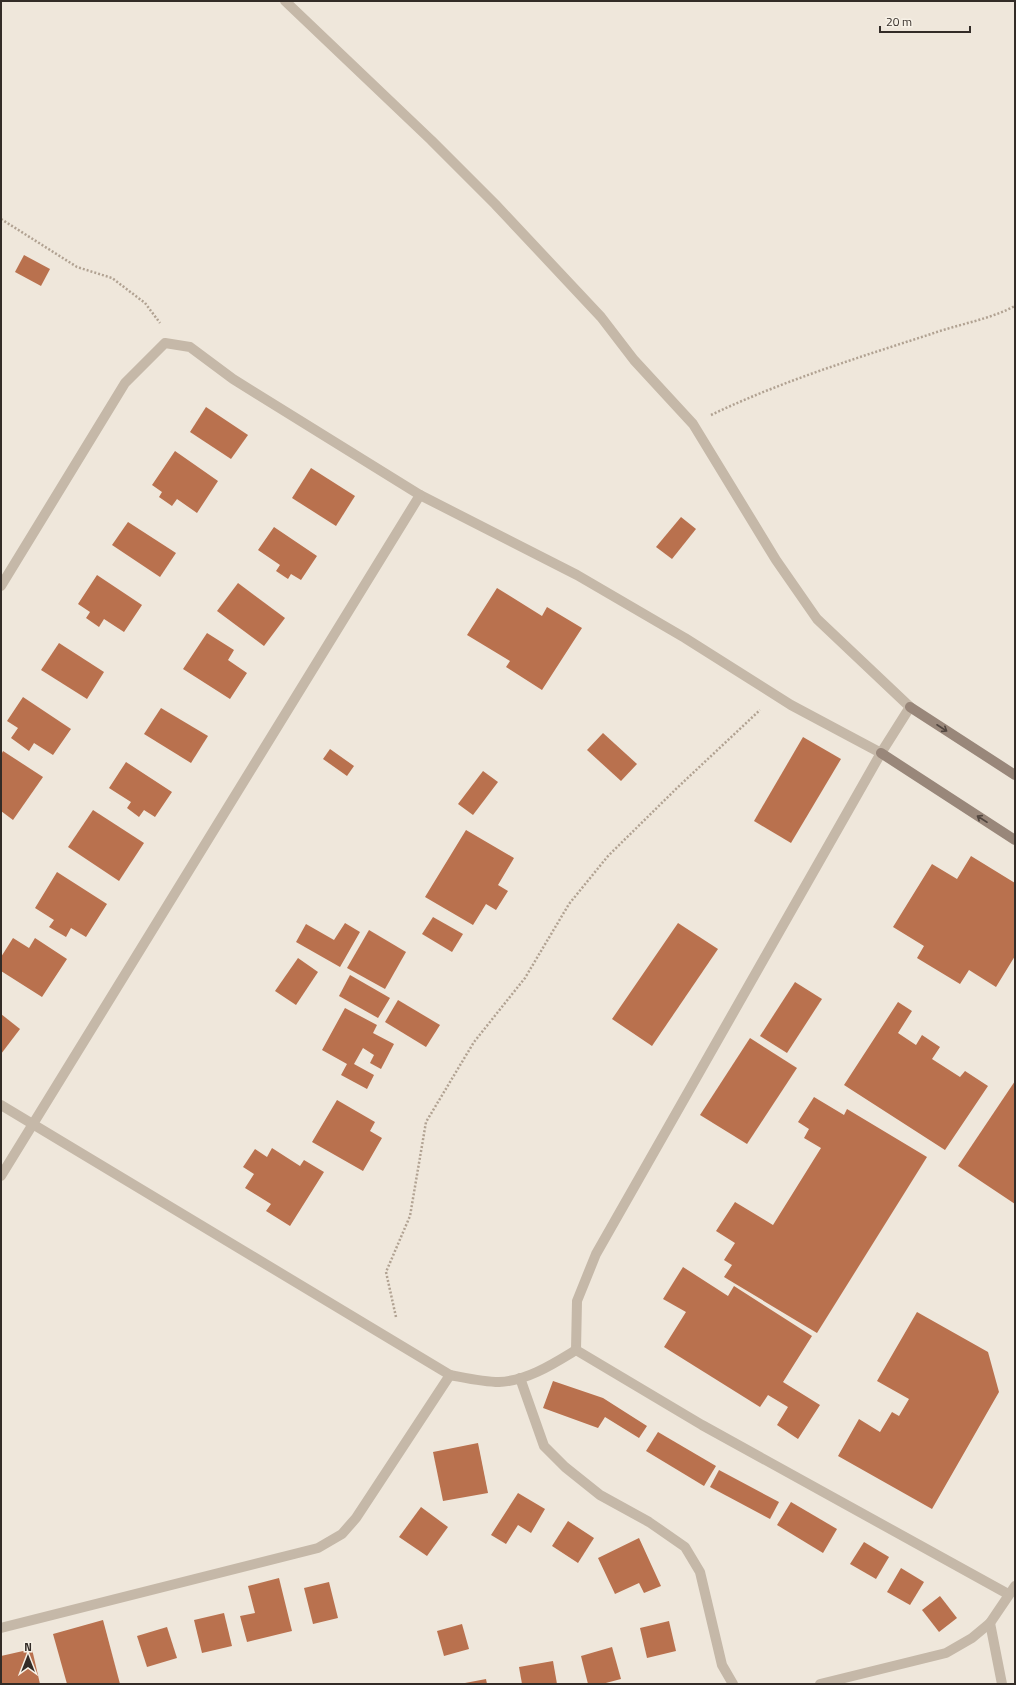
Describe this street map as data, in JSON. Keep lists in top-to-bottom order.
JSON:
{
  "scale_bar": "20 m",
  "north": "top"
}
